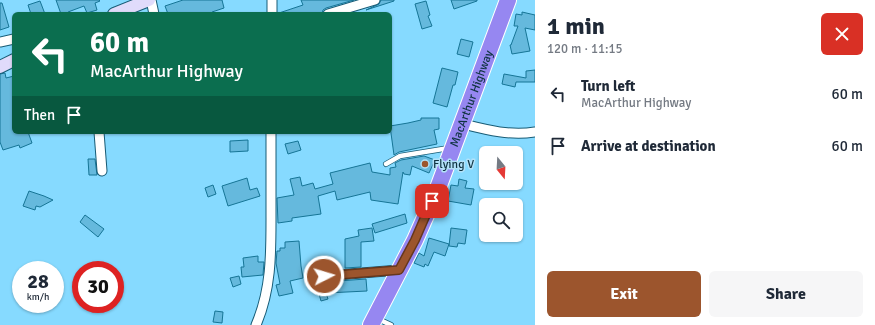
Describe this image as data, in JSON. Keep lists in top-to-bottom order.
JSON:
{
  "streets": {
    "highway": ["MacArthur Highway"]
  },
  "places": ["Flying V"],
  "north": "bottom",
  "page": {
    "heading": ["1 min", "120 m · 11:15"],
    "turn": ["60 m", "MacArthur Highway"],
    "list": [
      {
        "name": "Turn left",
        "note": "MacArthur Highway",
        "value": "60 m"
      },
      {
        "name": "Arrive at destination",
        "value": "60 m"
      }
    ],
    "then": "Then",
    "speed": "28 km/h",
    "limit": "30",
    "buttons": ["Exit", "Share"]
  }
}
